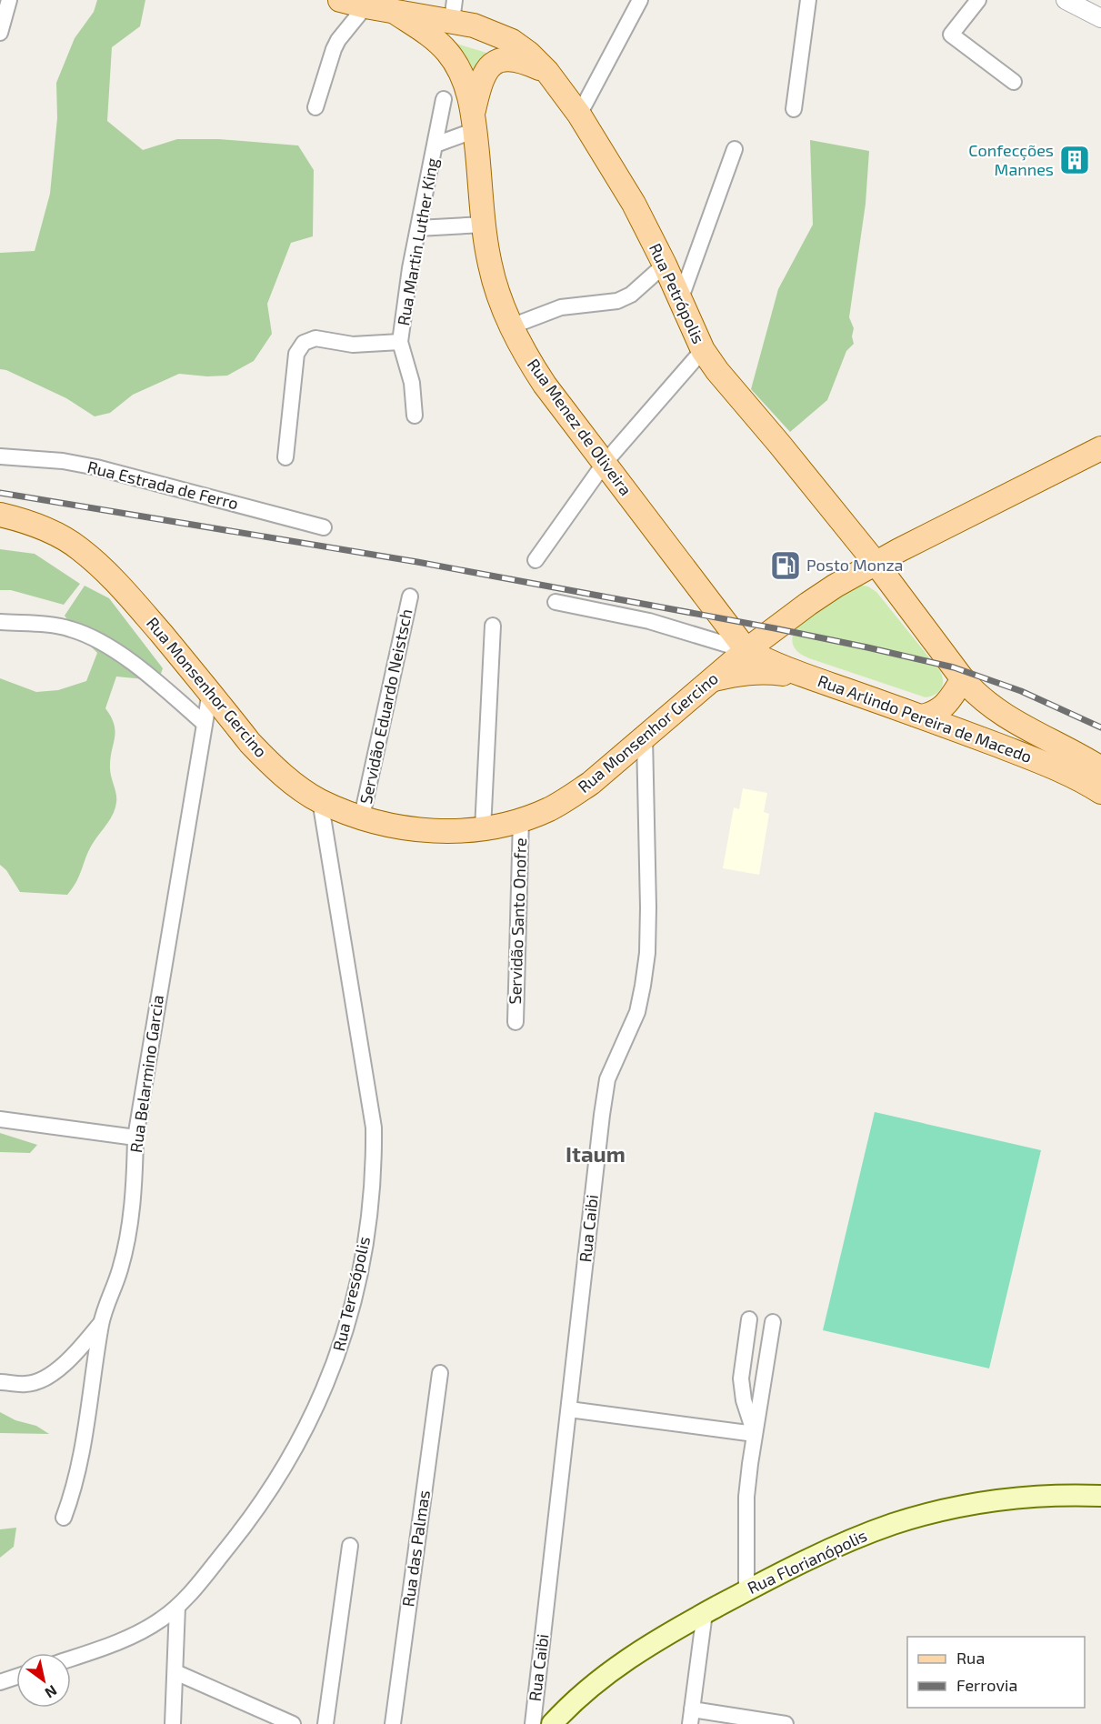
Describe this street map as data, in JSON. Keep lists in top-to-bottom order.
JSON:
{
  "streets": {
    "main road": [
      "Rua Petrópolis",
      "Rua Menez de Oliveira",
      "Rua Monsenhor Gercino",
      "Rua Arlindo Pereira de Macedo",
      "Rua Florianópolis"
    ],
    "street": [
      "Rua Martin Luther King",
      "Rua Estrada de Ferro",
      "Servidão Eduardo Neistsch",
      "Servidão Santo Onofre",
      "Rua Belarmino Garcia",
      "Rua Caibi",
      "Rua Teresópolis",
      "Rua das Palmas"
    ]
  },
  "crossings": [
    ["Rua Petrópolis", "Rua Menez de Oliveira"],
    ["Rua Petrópolis", "Rua Monsenhor Gercino"],
    ["Rua Petrópolis", "Rua Arlindo Pereira de Macedo"],
    ["Rua Menez de Oliveira", "Rua Monsenhor Gercino"],
    ["Rua Menez de Oliveira", "Rua Arlindo Pereira de Macedo"],
    ["Rua Monsenhor Gercino", "Servidão Eduardo Neistsch"],
    ["Rua Monsenhor Gercino", "Rua Arlindo Pereira de Macedo"],
    ["Rua Monsenhor Gercino", "Servidão Santo Onofre"],
    ["Rua Monsenhor Gercino", "Rua Belarmino Garcia"],
    ["Rua Monsenhor Gercino", "Rua Caibi"],
    ["Rua Monsenhor Gercino", "Rua Teresópolis"]
  ],
  "districts": ["Itaum"],
  "places": {
    "building": ["Confecções Mannes"],
    "fuel station": ["Posto Monza"]
  },
  "legend": ["Rua", "Ferrovia"],
  "north": "bottom right"
}
